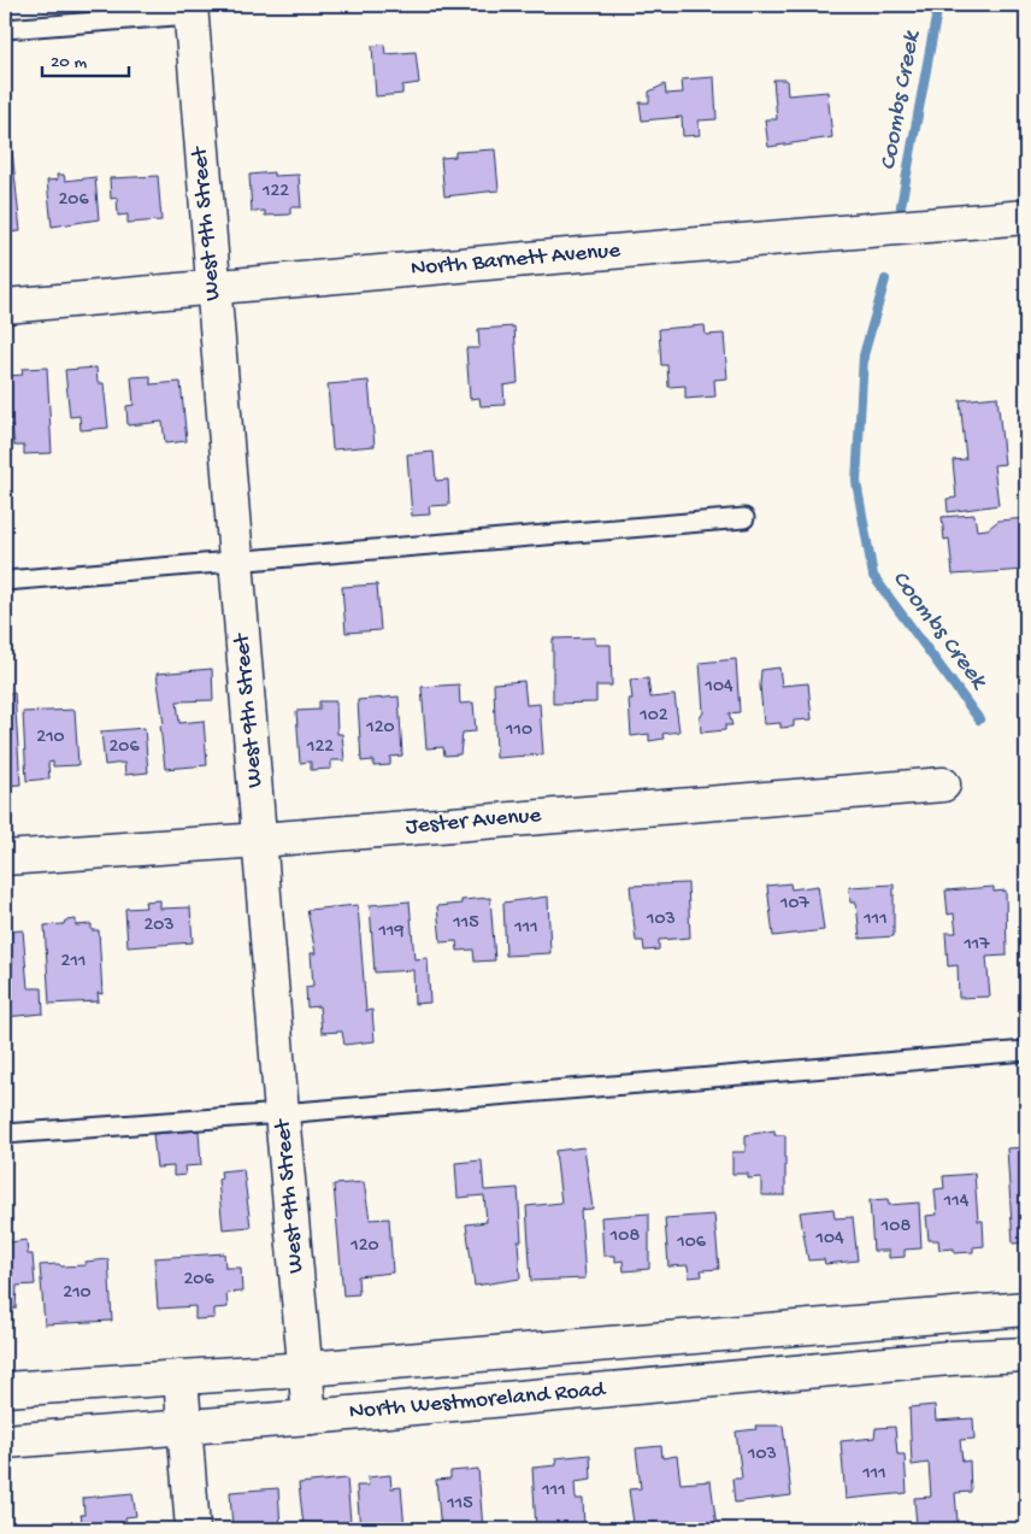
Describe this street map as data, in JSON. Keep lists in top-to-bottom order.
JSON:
{
  "streets": {
    "street": [
      "West 9th Street",
      "North Barnett Avenue",
      "Jester Avenue",
      "North Westmoreland Road"
    ]
  },
  "crossings": [
    ["West 9th Street", "North Barnett Avenue"],
    ["West 9th Street", "Jester Avenue"],
    ["West 9th Street", "North Westmoreland Road"]
  ],
  "water": ["Coombs Creek"],
  "house_numbers": [
    "122",
    "206",
    "104",
    "102",
    "120",
    "110",
    "210",
    "206",
    "122",
    "107",
    "103",
    "111",
    "115",
    "203",
    "111",
    "119",
    "117",
    "211",
    "114",
    "108",
    "108",
    "104",
    "106",
    "120",
    "206",
    "210",
    "103",
    "111",
    "111",
    "115"
  ],
  "scale_bar": "20 m"
}
